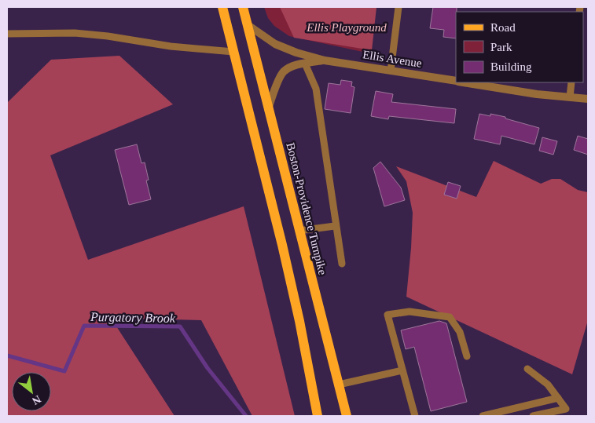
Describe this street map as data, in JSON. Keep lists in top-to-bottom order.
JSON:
{
  "streets": {
    "main road": ["Boston-Providence Turnpike"],
    "street": ["Ellis Avenue"]
  },
  "crossings": [
    ["Ellis Avenue", "Boston-Providence Turnpike"]
  ],
  "water": ["Purgatory Brook"],
  "parks": ["Ellis Playground"],
  "legend": ["Road", "Park", "Building"],
  "north": "bottom right"
}
